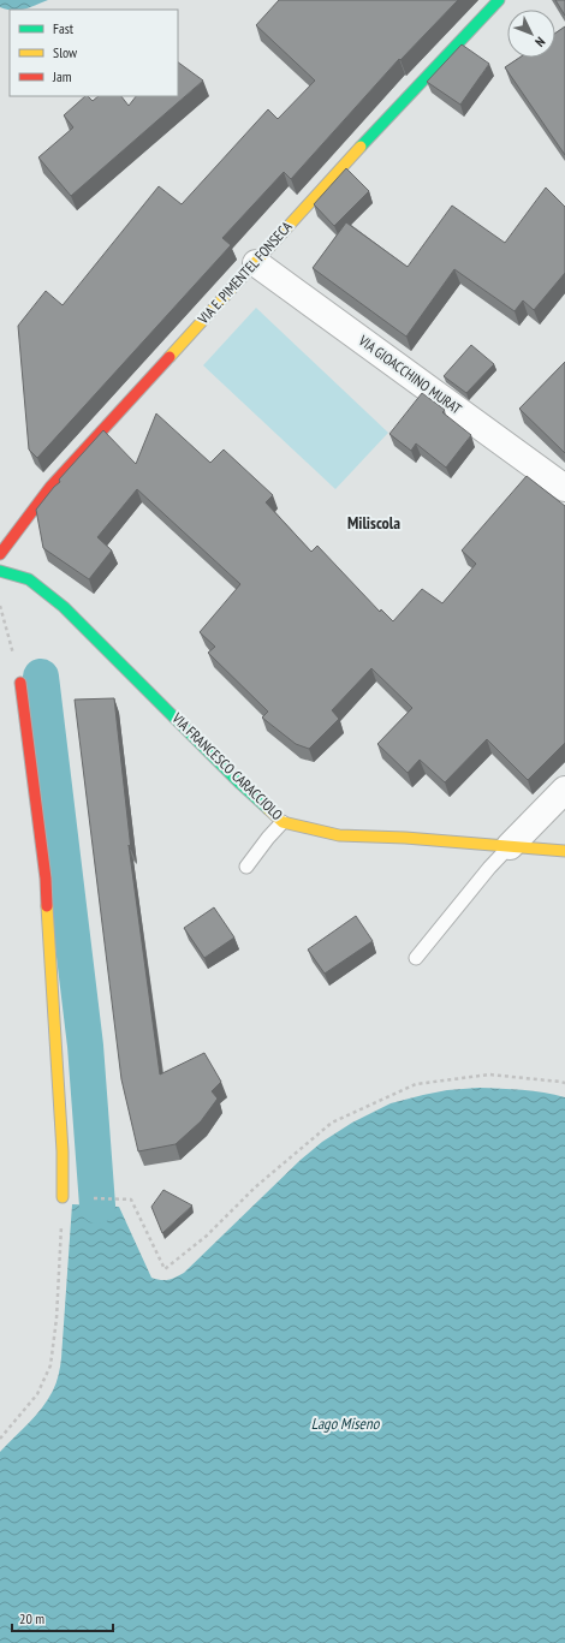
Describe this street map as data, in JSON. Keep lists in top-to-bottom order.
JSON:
{
  "streets": {
    "street": ["VIA E. PIMENTEL FONSECA", "VIA GIOACCHINO MURAT", "VIA FRANCESCO CARACCIOLO"]
  },
  "crossings": [
    ["VIA E. PIMENTEL FONSECA", "VIA GIOACCHINO MURAT"]
  ],
  "districts": ["Miliscola"],
  "water": ["Lago Miseno"],
  "legend": ["Fast", "Slow", "Jam"],
  "scale_bar": "20 m",
  "north": "bottom right"
}
